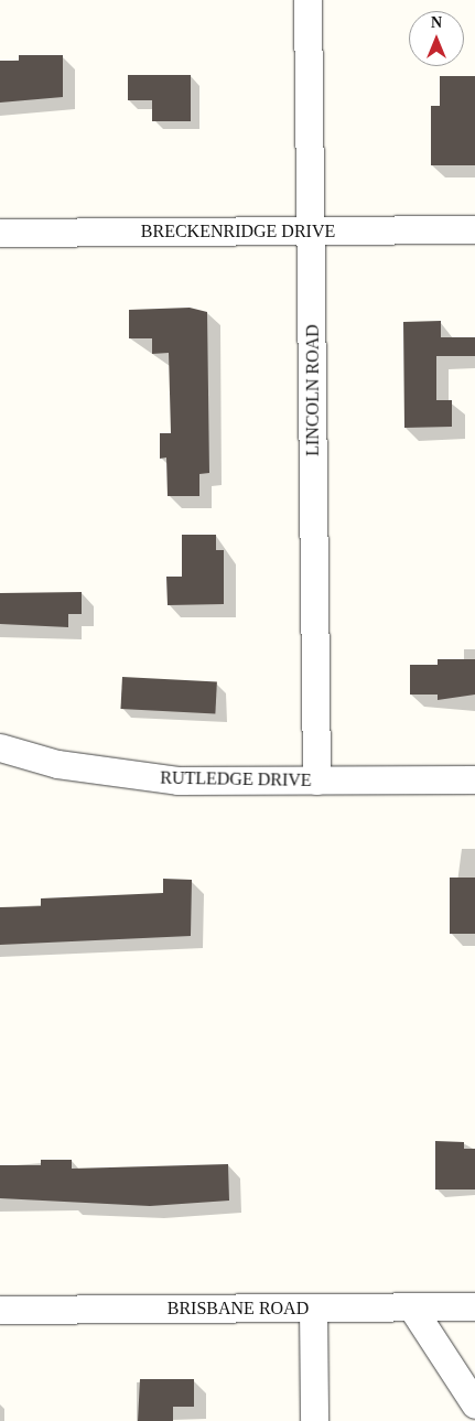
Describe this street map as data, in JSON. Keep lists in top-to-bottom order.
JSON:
{
  "streets": {
    "street": [
      "BRECKENRIDGE DRIVE",
      "LINCOLN ROAD",
      "RUTLEDGE DRIVE",
      "BRISBANE ROAD"
    ]
  },
  "crossings": [
    ["BRECKENRIDGE DRIVE", "LINCOLN ROAD"],
    ["LINCOLN ROAD", "RUTLEDGE DRIVE"]
  ],
  "north": "top"
}
